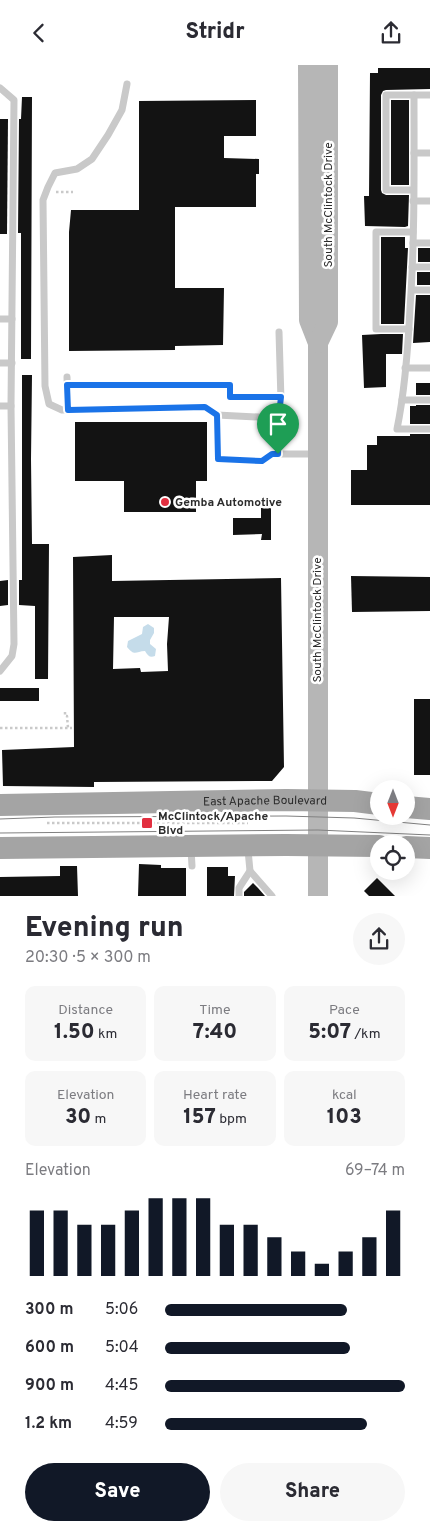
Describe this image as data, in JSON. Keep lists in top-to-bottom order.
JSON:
{
  "streets": {
    "main road": ["South McClintock Drive", "East Apache Boulevard"]
  },
  "crossings": [
    ["South McClintock Drive", "East Apache Boulevard"]
  ],
  "places": {
    "other": ["Gemba Automotive"],
    "transit": ["McClintock/Apache Blvd"]
  },
  "north": "bottom",
  "page": {
    "header": "Stridr",
    "heading": ["Evening run", "20:30 · 5 × 300 m"],
    "stats": [
      ["Distance", "1.50 km"],
      ["Time", "7:40"],
      ["Pace", "5:07 /km"],
      ["Elevation", "30 m"],
      ["Heart rate", "157 bpm"],
      ["kcal", "103"]
    ],
    "chart": ["Elevation", "69–74 m"],
    "list": [
      {
        "name": "300 m",
        "note": "5:06"
      },
      {
        "name": "600 m",
        "note": "5:04"
      },
      {
        "name": "900 m",
        "note": "4:45"
      },
      {
        "name": "1.2 km",
        "note": "4:59"
      }
    ],
    "buttons": ["Save", "Share"]
  }
}
